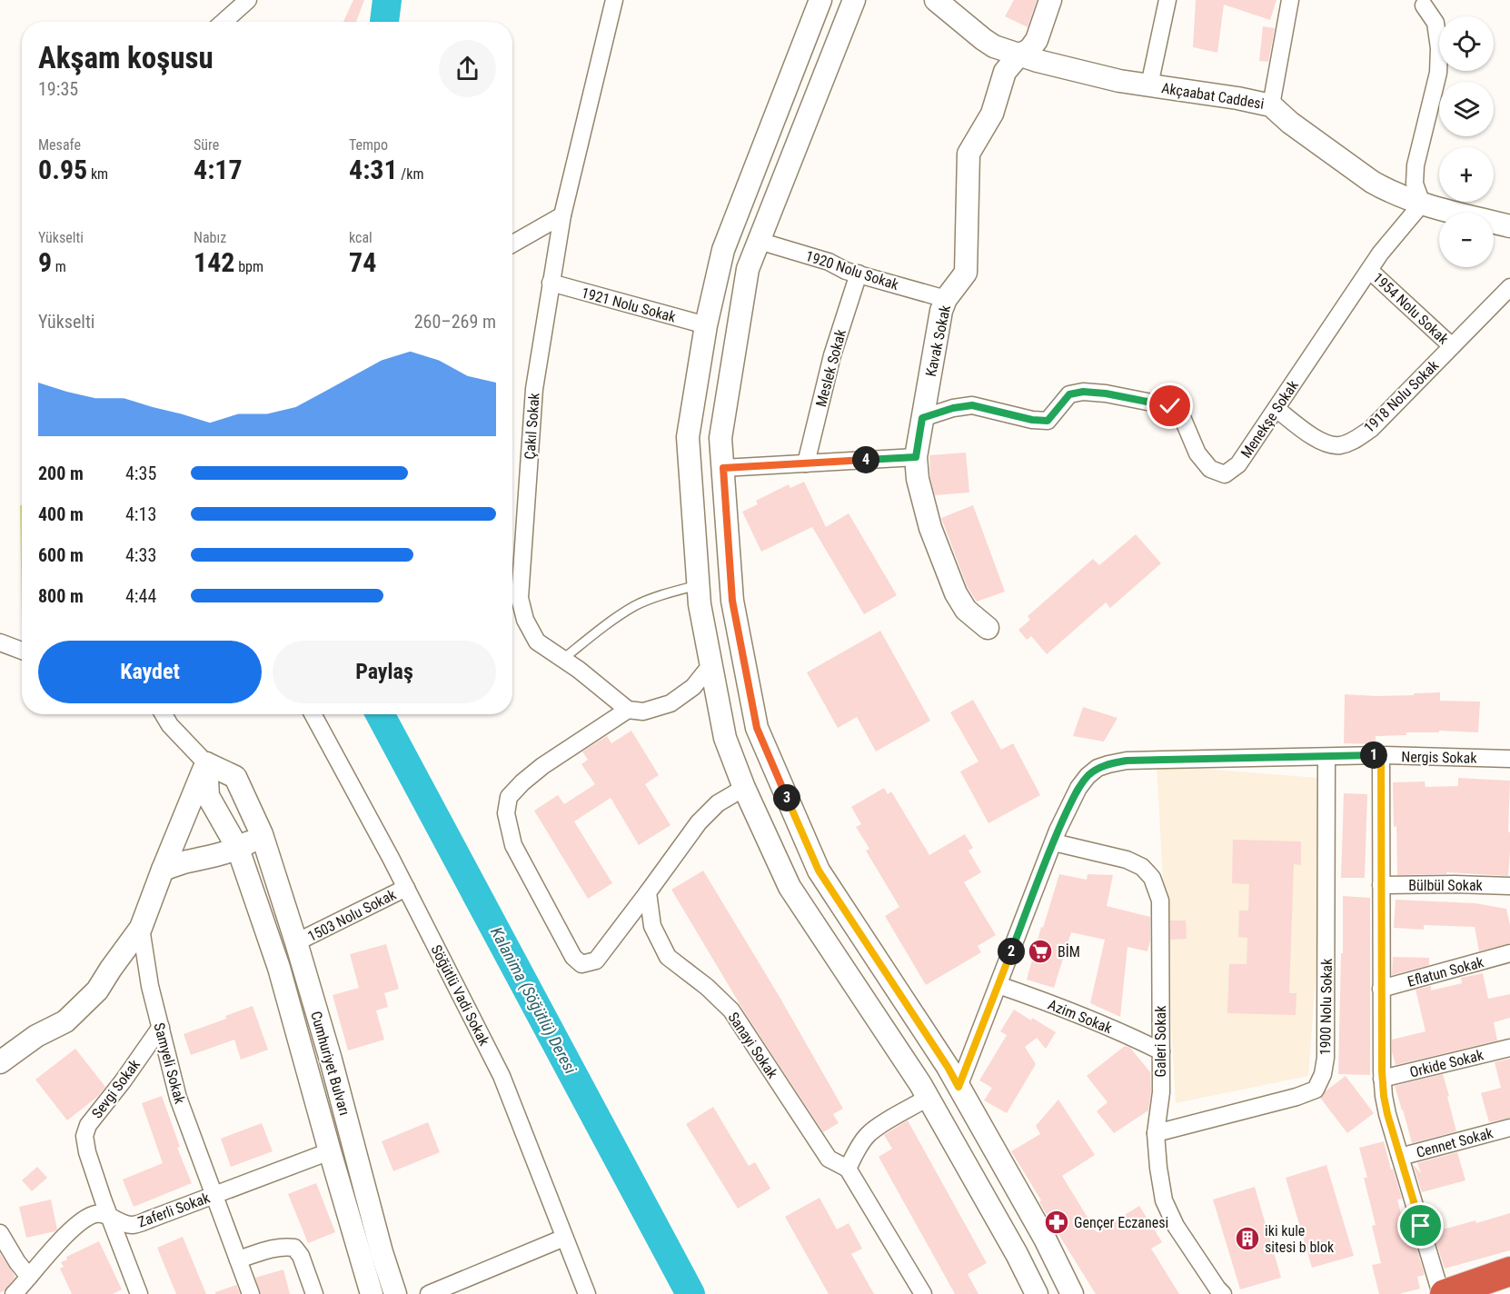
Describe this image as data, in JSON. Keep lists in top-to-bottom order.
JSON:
{
  "streets": {
    "street": [
      "Akçaabat Caddesi",
      "1920 Nolu Sokak",
      "1921 Nolu Sokak",
      "1954 Nolu Sokak",
      "Kavak Sokak",
      "Meslek Sokak",
      "1918 Nolu Sokak",
      "Menekşe Sokak",
      "Çakıl Sokak",
      "Nergis Sokak",
      "Bülbül Sokak",
      "1503 Nolu Sokak",
      "Eflatun Sokak",
      "Söğütlü Vadi Sokak",
      "1900 Nolu Sokak",
      "Azim Sokak",
      "Galeri Sokak",
      "Sanayi Sokak",
      "Samyeli Sokak",
      "Cumhuriyet Bulvarı",
      "Orkide Sokak",
      "Sevgi Sokak",
      "Cennet Sokak",
      "Zaferli Sokak"
    ]
  },
  "crossings": [
    ["Akçaabat Caddesi", "Kavak Sokak"],
    ["Akçaabat Caddesi", "Menekşe Sokak"],
    ["1920 Nolu Sokak", "Kavak Sokak"],
    ["1920 Nolu Sokak", "Meslek Sokak"],
    ["1921 Nolu Sokak", "Çakıl Sokak"],
    ["1954 Nolu Sokak", "1918 Nolu Sokak"],
    ["1954 Nolu Sokak", "Menekşe Sokak"],
    ["Kavak Sokak", "Menekşe Sokak"],
    ["1918 Nolu Sokak", "Menekşe Sokak"],
    ["Nergis Sokak", "1900 Nolu Sokak"],
    ["Nergis Sokak", "Azim Sokak"],
    ["Nergis Sokak", "Galeri Sokak"],
    ["1503 Nolu Sokak", "Söğütlü Vadi Sokak"],
    ["1503 Nolu Sokak", "Cumhuriyet Bulvarı"],
    ["1900 Nolu Sokak", "Galeri Sokak"],
    ["Azim Sokak", "Galeri Sokak"],
    ["Samyeli Sokak", "Sevgi Sokak"],
    ["Samyeli Sokak", "Zaferli Sokak"],
    ["Cumhuriyet Bulvarı", "Zaferli Sokak"],
    ["Sevgi Sokak", "Zaferli Sokak"]
  ],
  "water": ["Kalanima (Söğütlü) Deresi"],
  "places": {
    "supermarket": ["BİM"],
    "pharmacy": ["Gençer Eczanesi"],
    "building": ["iki kule sitesi b blok"]
  },
  "page": {
    "map_buttons": ["+", "−"],
    "heading": ["Akşam koşusu", "19:35"],
    "stats": [
      ["Mesafe", "0.95 km"],
      ["Süre", "4:17"],
      ["Tempo", "4:31 /km"],
      ["Yükselti", "9 m"],
      ["Nabız", "142 bpm"],
      ["kcal", "74"]
    ],
    "chart": ["Yükselti", "260–269 m"],
    "pins": [
      "4",
      "1",
      "3",
      "2"
    ],
    "list": [
      {
        "name": "200 m",
        "note": "4:35"
      },
      {
        "name": "400 m",
        "note": "4:13"
      },
      {
        "name": "600 m",
        "note": "4:33"
      },
      {
        "name": "800 m",
        "note": "4:44"
      }
    ],
    "buttons": ["Kaydet", "Paylaş"]
  }
}
